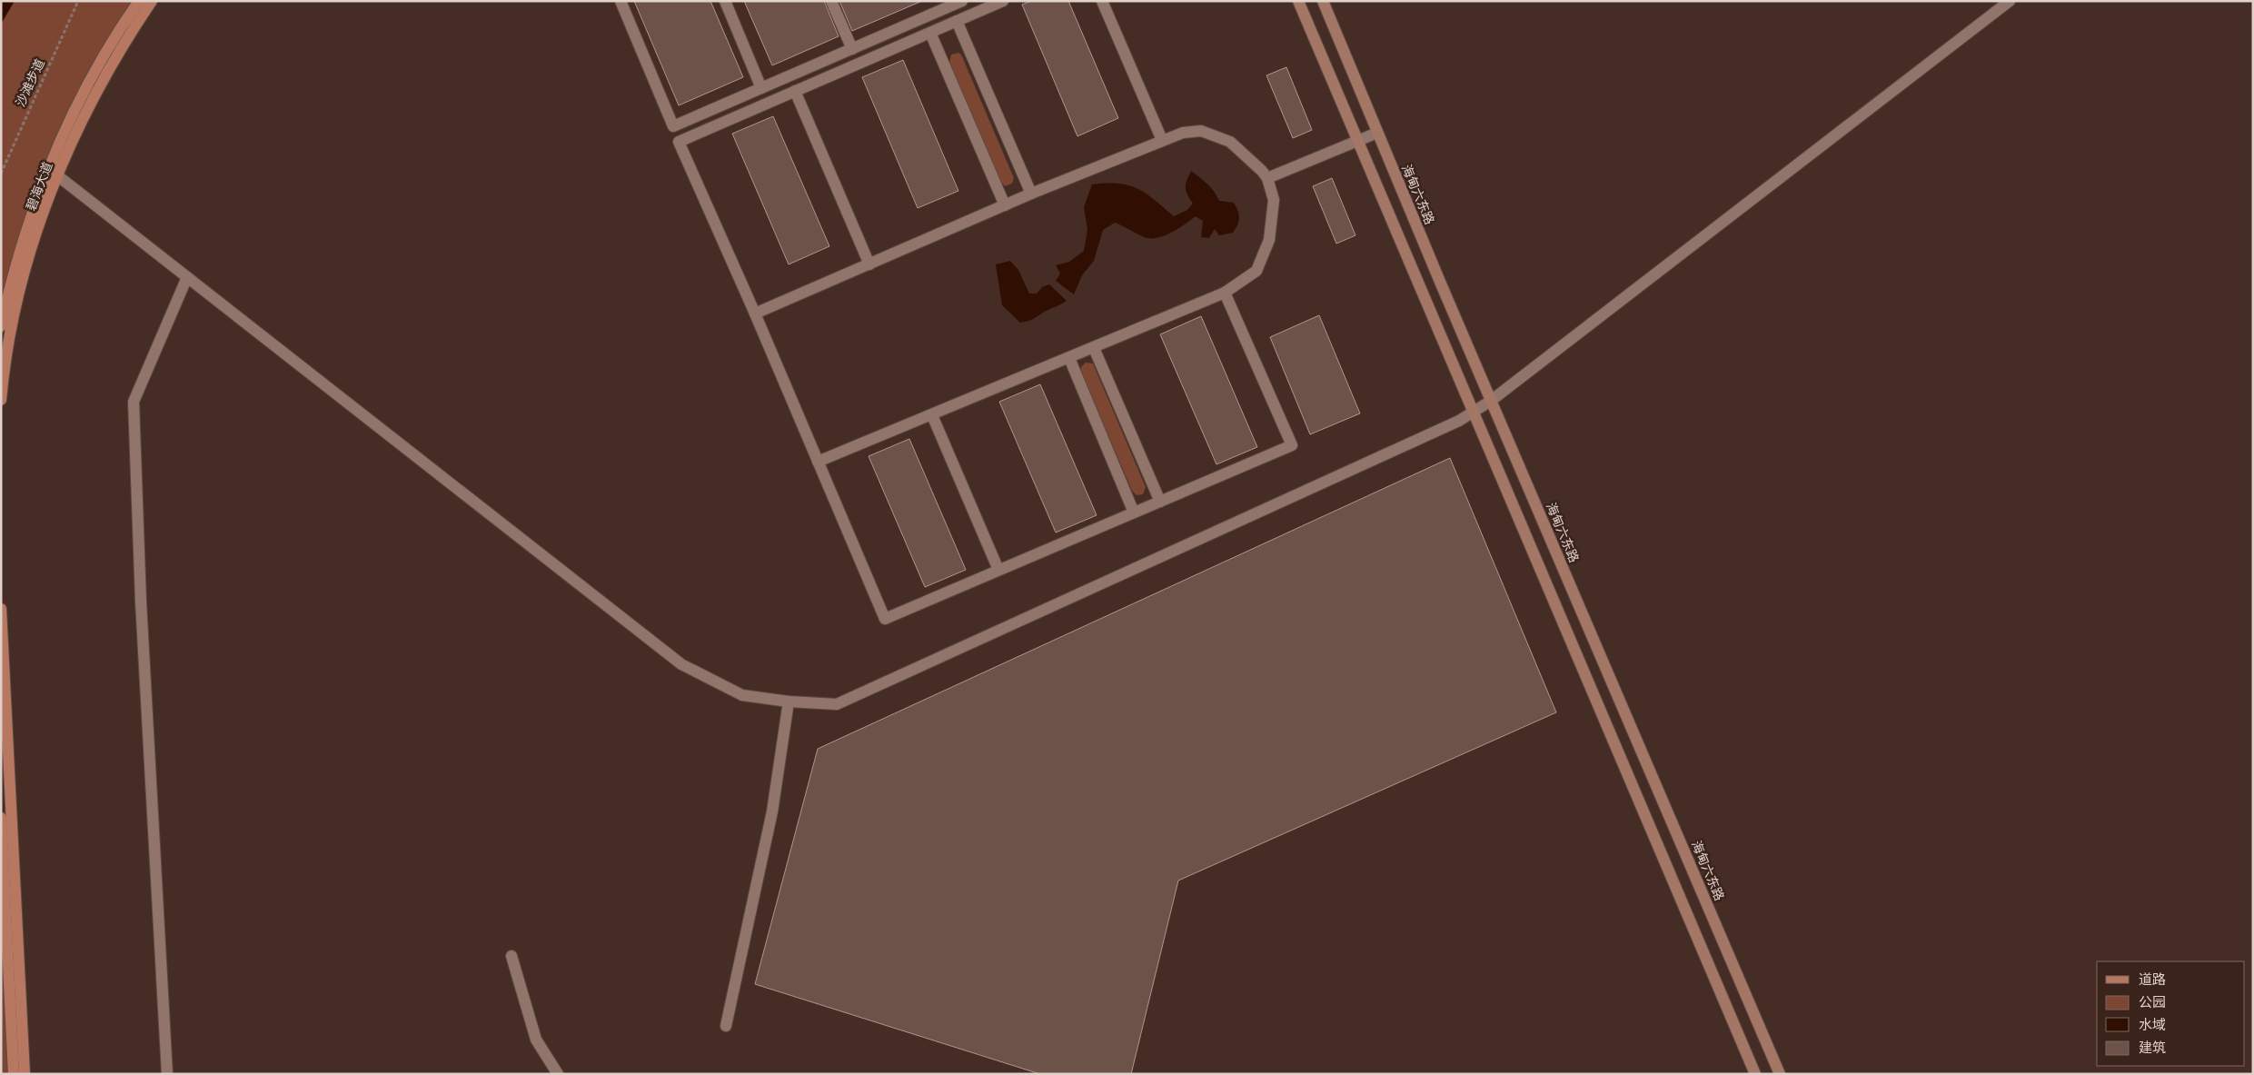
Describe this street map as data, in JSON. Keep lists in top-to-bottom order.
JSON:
{
  "streets": {
    "main road": ["碧海大道", "海甸六东路"],
    "path": ["沙滩步道"]
  },
  "legend": [
    "道路",
    "公园",
    "水域",
    "建筑"
  ]
}
